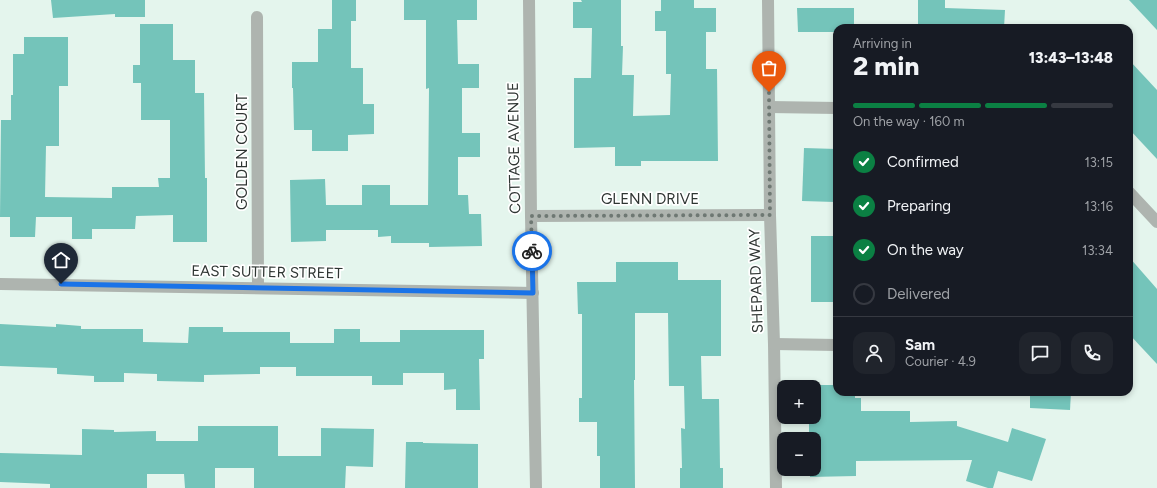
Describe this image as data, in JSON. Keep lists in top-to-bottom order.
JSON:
{
  "streets": {
    "street": [
      "COTTAGE AVENUE",
      "GOLDEN COURT",
      "GLENN DRIVE",
      "EAST SUTTER STREET",
      "SHEPARD WAY"
    ]
  },
  "crossings": [
    ["COTTAGE AVENUE", "GLENN DRIVE"],
    ["COTTAGE AVENUE", "EAST SUTTER STREET"],
    ["GOLDEN COURT", "EAST SUTTER STREET"],
    ["GLENN DRIVE", "SHEPARD WAY"]
  ],
  "page": {
    "heading": ["2 min", "Arriving in", "13:43–13:48"],
    "panel": ["Sam", "Courier · 4.9"],
    "bar": "On the way · 160 m",
    "list": [
      ["Confirmed", "13:15"],
      ["Preparing", "13:16"],
      ["On the way", "13:34"],
      "Delivered"
    ],
    "map_buttons": ["+", "−"]
  }
}
